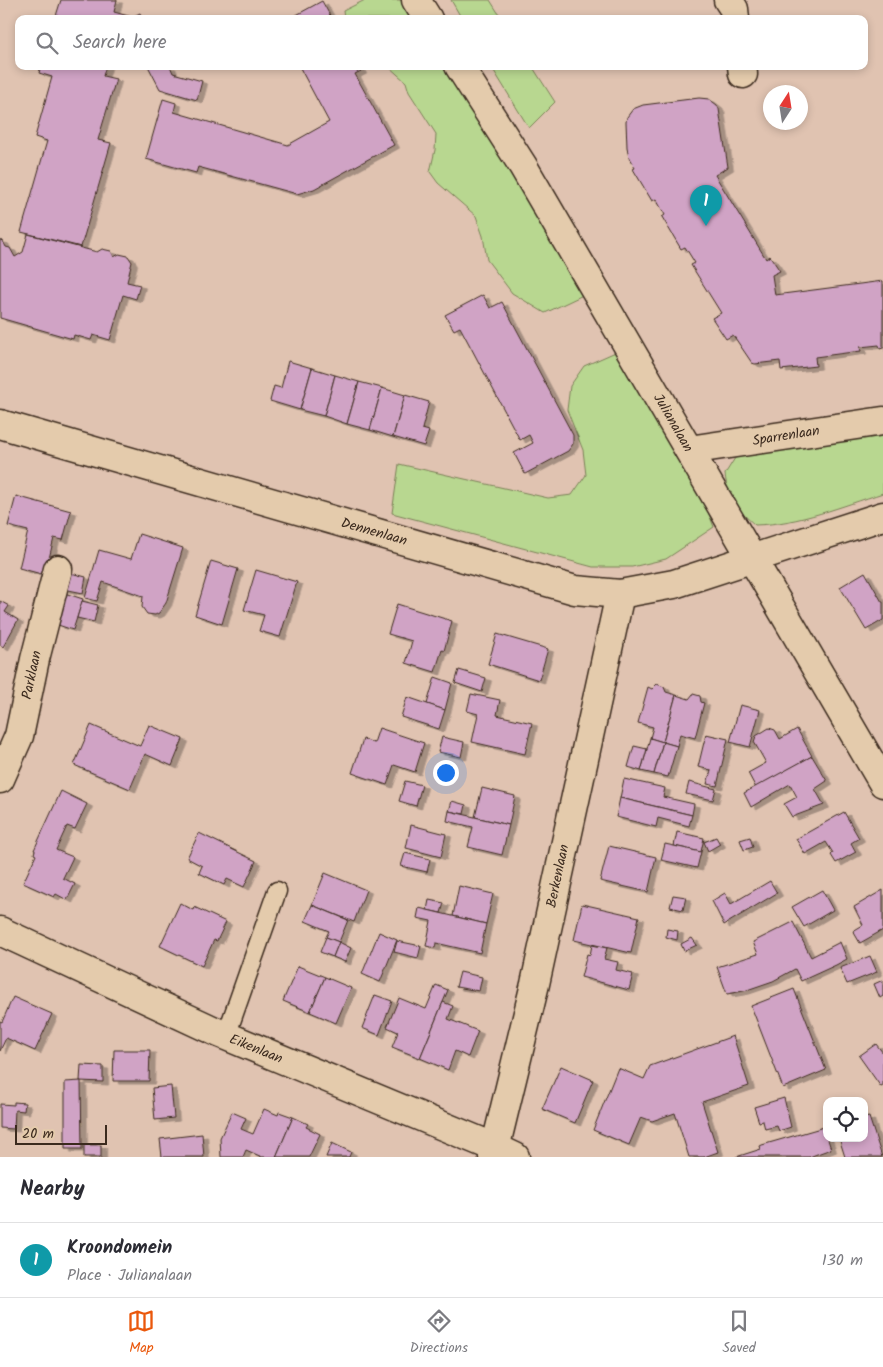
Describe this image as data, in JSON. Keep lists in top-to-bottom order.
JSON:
{
  "streets": {
    "street": [
      "Julianalaan",
      "Sparrenlaan",
      "Dennenlaan",
      "Parklaan",
      "Berkenlaan",
      "Eikenlaan"
    ]
  },
  "crossings": [
    ["Julianalaan", "Sparrenlaan"],
    ["Julianalaan", "Dennenlaan"],
    ["Dennenlaan", "Berkenlaan"],
    ["Berkenlaan", "Eikenlaan"]
  ],
  "scale_bar": "20 m",
  "north": "top",
  "page": {
    "search": "Search here",
    "pins": "1",
    "scale": "20 m",
    "heading": "Nearby",
    "list": [
      {
        "mark": "1",
        "name": "Kroondomein",
        "note": "Place · Julianalaan",
        "value": "130 m"
      }
    ],
    "nav": ["Map", "Directions", "Saved"]
  }
}
